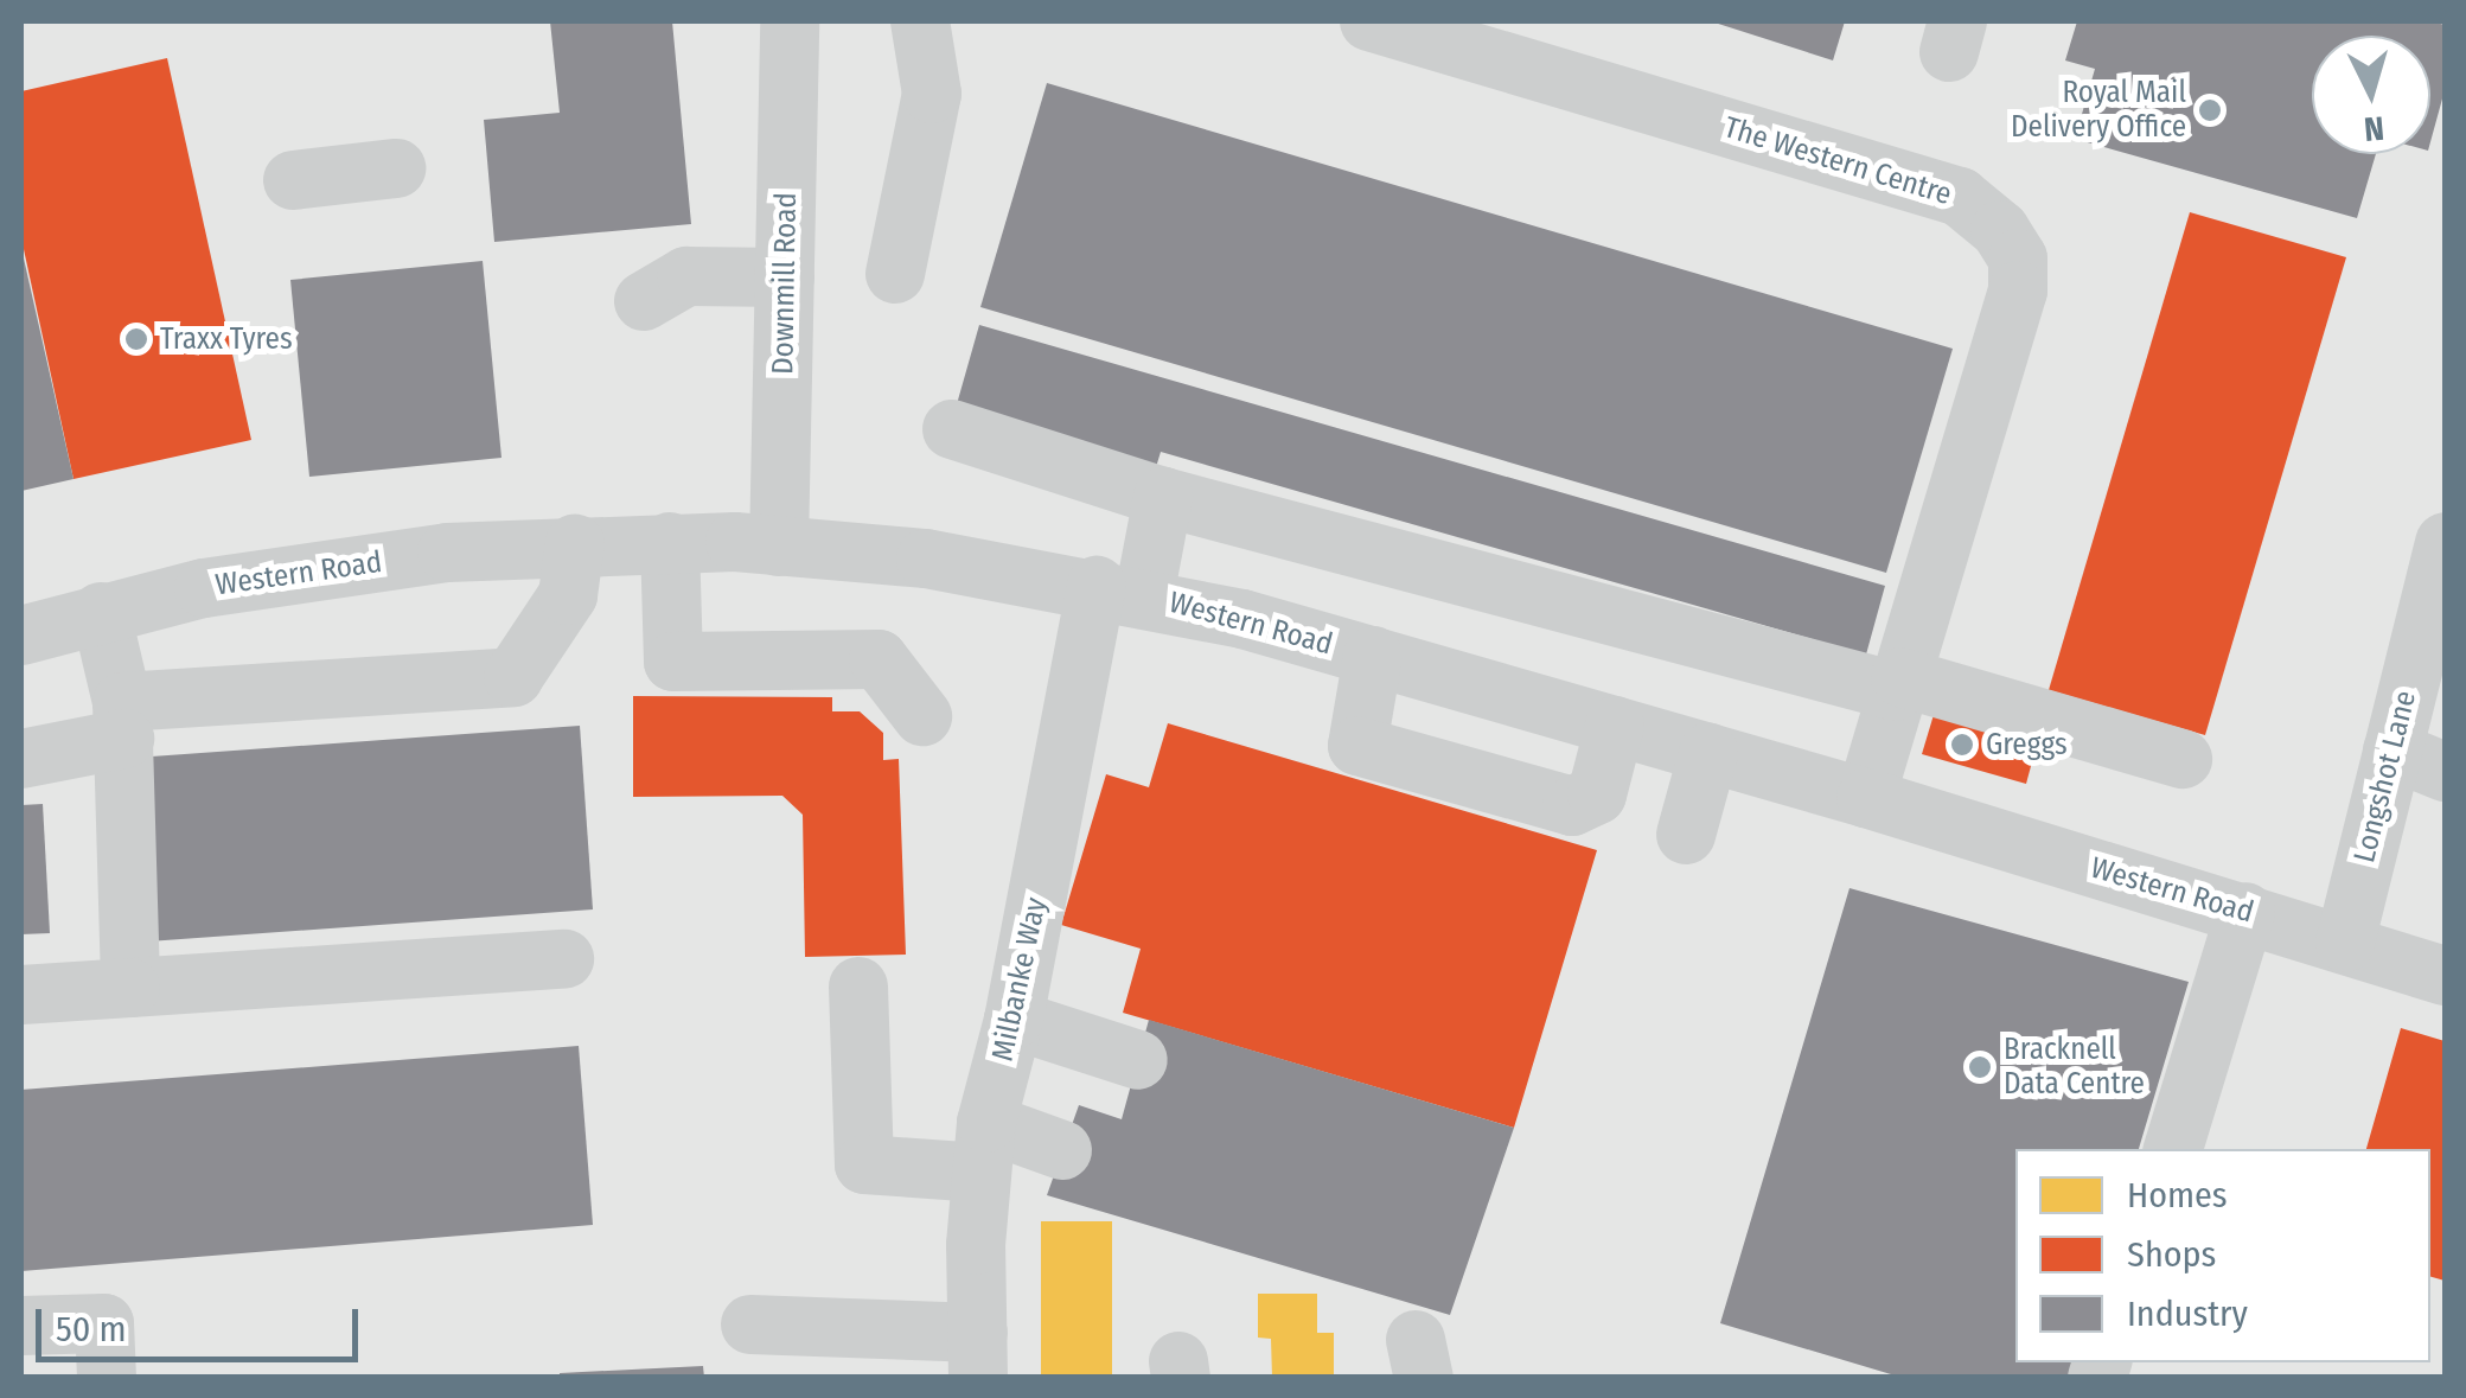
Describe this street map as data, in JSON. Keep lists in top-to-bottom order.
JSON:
{
  "streets": {
    "street": [
      "The Western Centre",
      "Downmill Road",
      "Western Road",
      "Longshot Lane",
      "Milbanke Way"
    ]
  },
  "crossings": [
    ["The Western Centre", "Western Road"],
    ["Downmill Road", "Western Road"],
    ["Western Road", "Longshot Lane"],
    ["Western Road", "Milbanke Way"]
  ],
  "places": [
    "Royal Mail Delivery Office",
    "Traxx Tyres",
    "Greggs",
    "Bracknell Data Centre"
  ],
  "legend": ["Homes", "Shops", "Industry"],
  "scale_bar": "50 m",
  "north": "bottom"
}
